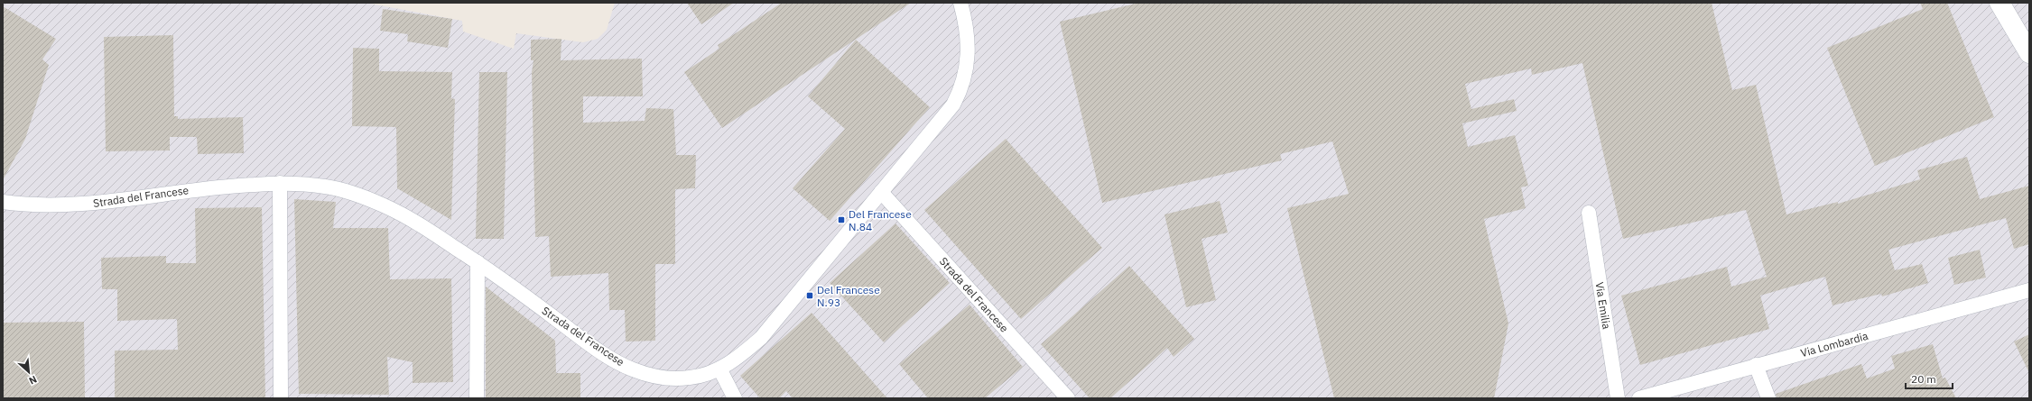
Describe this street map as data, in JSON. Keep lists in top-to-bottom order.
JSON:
{
  "streets": {
    "street": ["Strada del Francese", "Via Emilia", "Via Lombardia"]
  },
  "places": {
    "transit": ["Del Francese N.84", "Del Francese N.93"]
  },
  "scale_bar": "20 m",
  "north": "bottom right"
}
